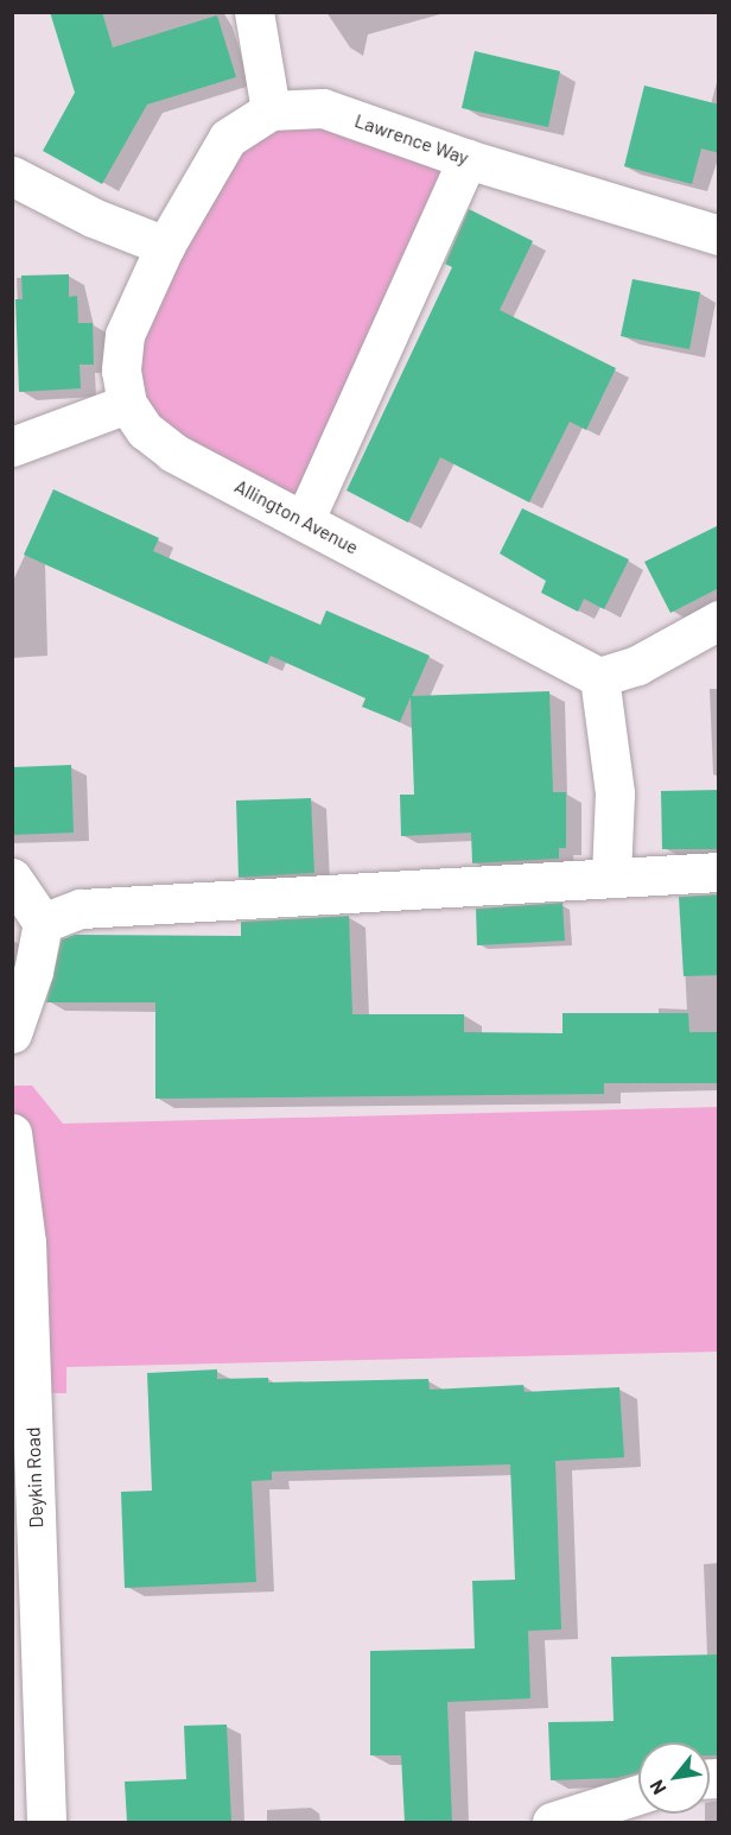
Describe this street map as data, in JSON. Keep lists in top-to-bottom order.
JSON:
{
  "streets": {
    "street": ["Lawrence Way", "Allington Avenue", "Deykin Road"]
  },
  "crossings": [
    ["Lawrence Way", "Allington Avenue"]
  ],
  "north": "bottom left"
}
